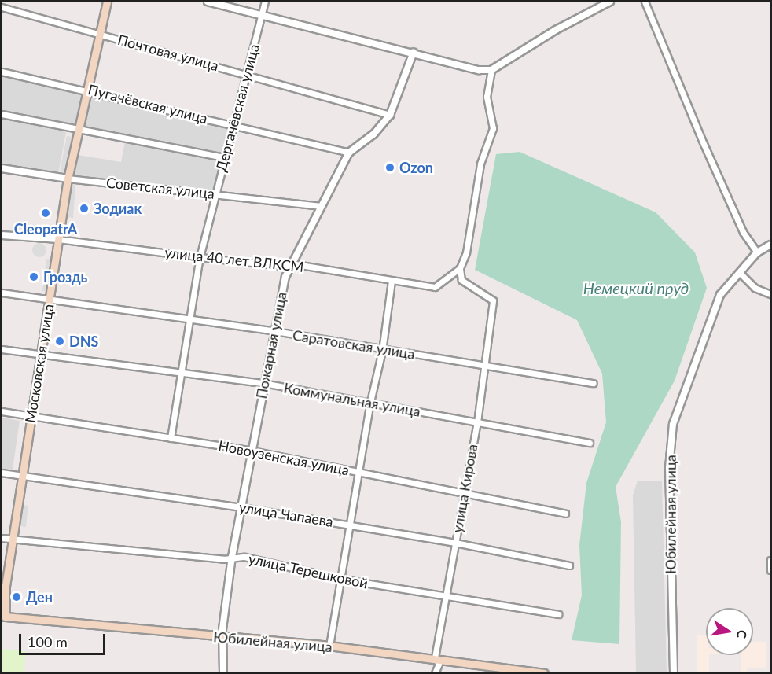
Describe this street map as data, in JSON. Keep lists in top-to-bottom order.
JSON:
{
  "streets": {
    "main road": ["Московская улица", "Юбилейная улица"],
    "street": [
      "Почтовая улица",
      "Пугачёвская улица",
      "Дергачёвская улица",
      "Советская улица",
      "улица 40 лет ВЛКСМ",
      "Саратовская улица",
      "Пожарная улица",
      "Коммунальная улица",
      "Новоузенская улица",
      "улица Кирова",
      "улица Чапаева",
      "улица Терешковой"
    ]
  },
  "crossings": [
    ["Почтовая улица", "Дергачёвская улица"],
    ["Почтовая улица", "Пожарная улица"],
    ["Почтовая улица", "Московская улица"],
    ["Пугачёвская улица", "Дергачёвская улица"],
    ["Пугачёвская улица", "Пожарная улица"],
    ["Пугачёвская улица", "Московская улица"],
    ["Дергачёвская улица", "Советская улица"],
    ["Дергачёвская улица", "улица 40 лет ВЛКСМ"],
    ["Дергачёвская улица", "Саратовская улица"],
    ["Дергачёвская улица", "Коммунальная улица"],
    ["Дергачёвская улица", "Новоузенская улица"],
    ["Советская улица", "Пожарная улица"],
    ["Советская улица", "Московская улица"],
    ["улица 40 лет ВЛКСМ", "Пожарная улица"],
    ["улица 40 лет ВЛКСМ", "Московская улица"],
    ["улица 40 лет ВЛКСМ", "улица Кирова"],
    ["Саратовская улица", "Пожарная улица"],
    ["Саратовская улица", "Московская улица"],
    ["Саратовская улица", "улица Кирова"],
    ["Пожарная улица", "Коммунальная улица"],
    ["Пожарная улица", "Новоузенская улица"],
    ["Пожарная улица", "улица Чапаева"],
    ["Пожарная улица", "Юбилейная улица"],
    ["Пожарная улица", "улица Терешковой"],
    ["Московская улица", "Коммунальная улица"],
    ["Московская улица", "Новоузенская улица"],
    ["Московская улица", "улица Чапаева"],
    ["Московская улица", "Юбилейная улица"],
    ["Московская улица", "улица Терешковой"],
    ["Коммунальная улица", "улица Кирова"],
    ["Новоузенская улица", "улица Кирова"],
    ["улица Кирова", "улица Чапаева"],
    ["улица Кирова", "Юбилейная улица"],
    ["улица Кирова", "улица Терешковой"]
  ],
  "water": ["Немецкий пруд"],
  "places": [
    "Ozon",
    "Зодиак",
    "CleopatrA",
    "Гроздь",
    "DNS",
    "Ден"
  ],
  "scale_bar": "100 m",
  "north": "right"
}
